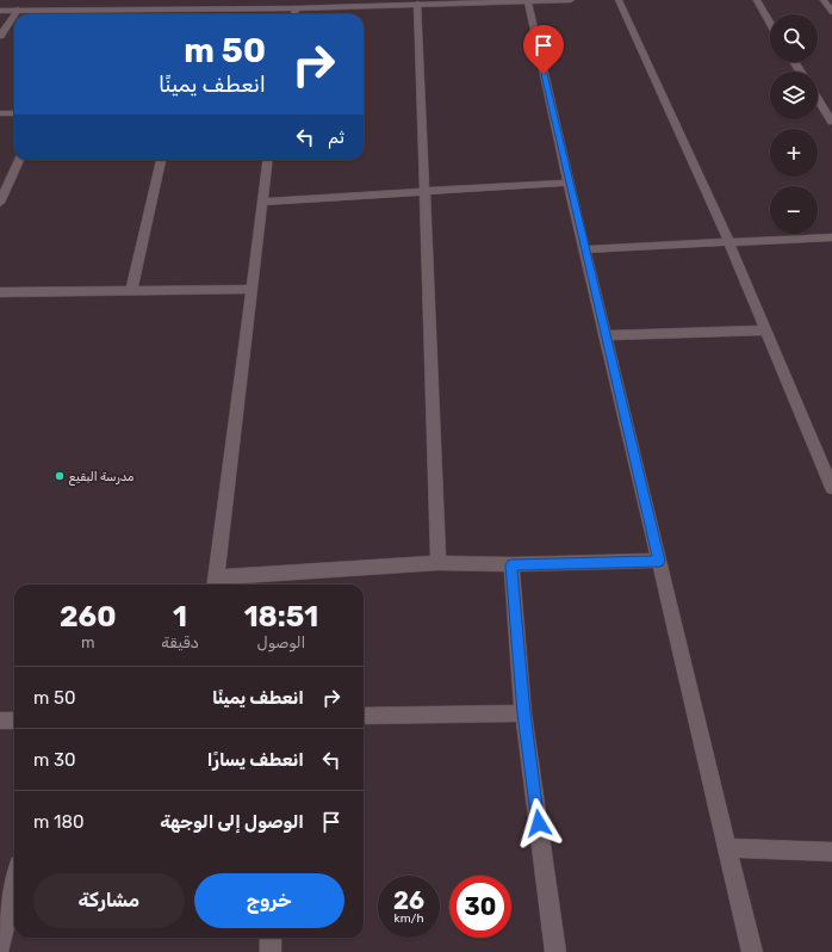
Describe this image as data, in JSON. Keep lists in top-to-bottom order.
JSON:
{
  "places": ["مدرسة البقيع"],
  "page": {
    "map_buttons": ["+", "−"],
    "turn": ["50 m", "انعطف يمينًا"],
    "then": "ثم",
    "eta": [
      "18:51",
      "الوصول",
      "1",
      "دقيقة",
      "260",
      "m"
    ],
    "list": [
      {
        "name": "انعطف يمينًا",
        "value": "50 m"
      },
      {
        "name": "انعطف يسارًا",
        "value": "30 m"
      },
      {
        "name": "الوصول إلى الوجهة",
        "value": "180 m"
      }
    ],
    "buttons": ["خروج", "مشاركة"],
    "speed": "26 km/h",
    "limit": "30"
  }
}
